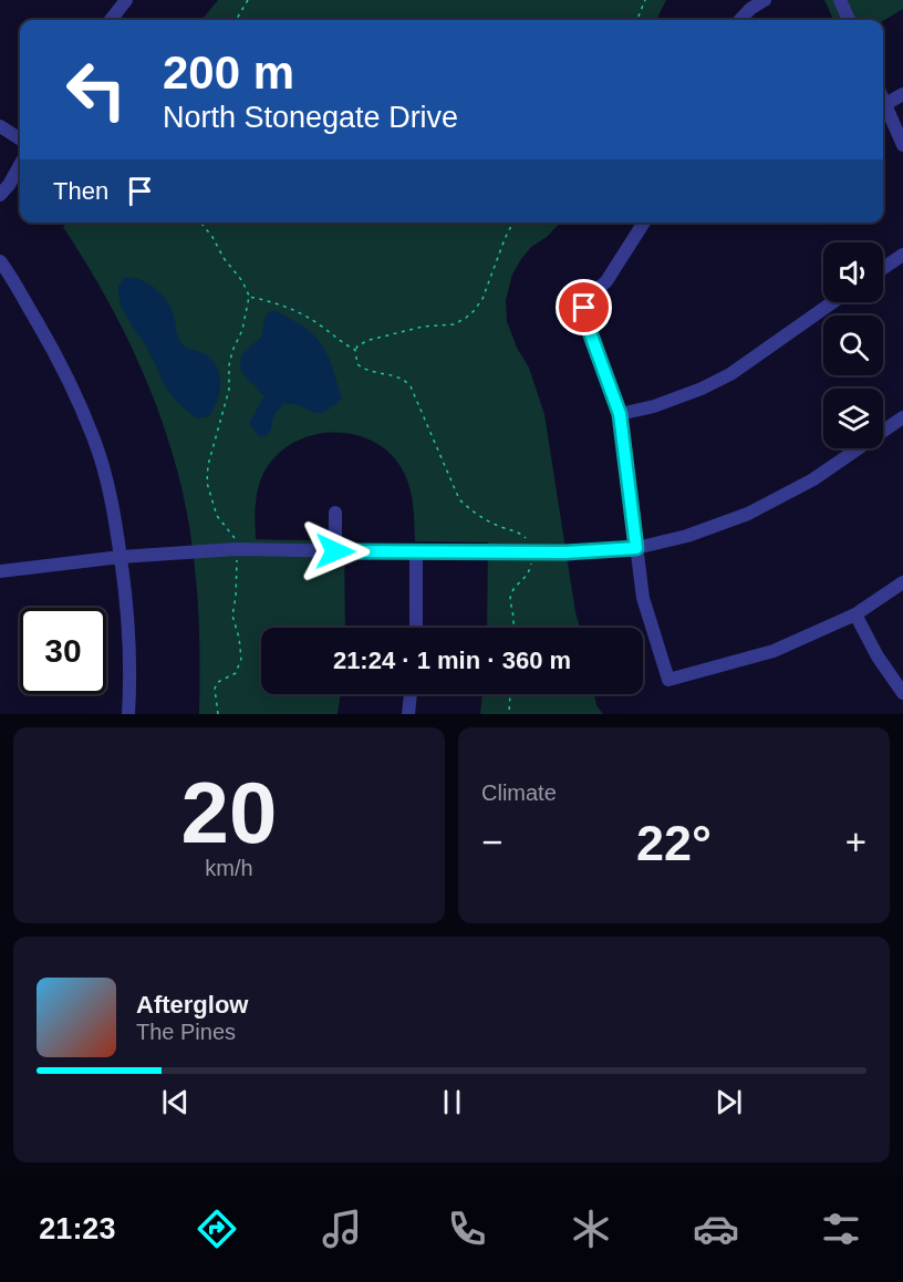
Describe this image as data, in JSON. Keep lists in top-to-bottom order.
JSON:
{
  "page": {
    "turn": ["200 m", "North Stonegate Drive"],
    "then": "Then",
    "limit": "30",
    "trip": "21:24 · 1 min · 360 m",
    "tile": [
      ["20", "km/h"],
      "Climate"
    ],
    "heat": ["−", "22°", "+"],
    "song": ["Afterglow", "The Pines"],
    "tabs": "21:23"
  }
}
